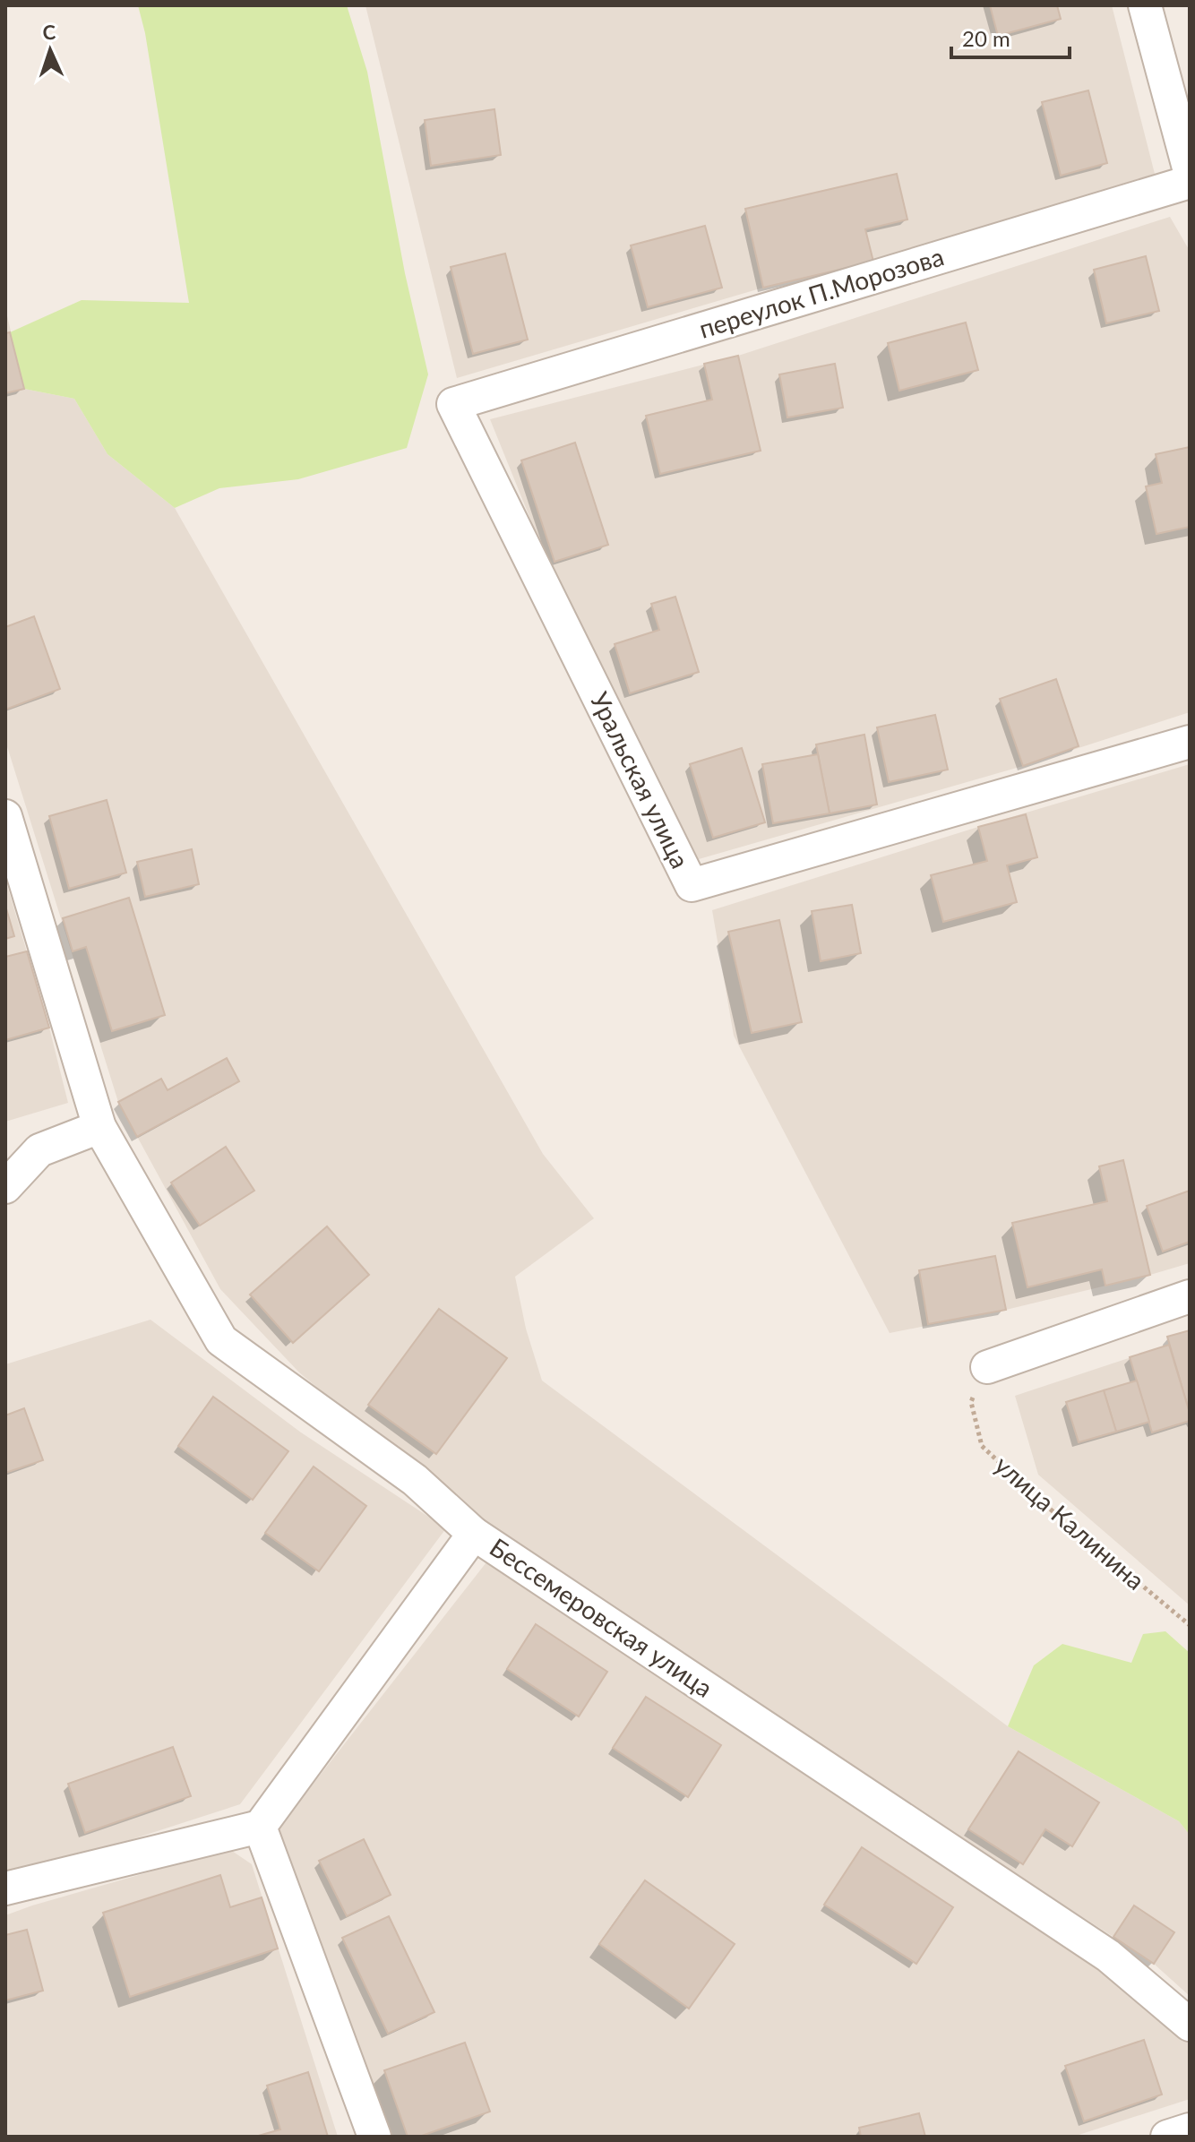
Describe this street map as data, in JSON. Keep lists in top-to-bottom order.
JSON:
{
  "streets": {
    "street": ["переулок П.Морозова", "Уральская улица", "Бессемеровская улица"],
    "path": ["улица Калинина"]
  },
  "crossings": [
    ["переулок П.Морозова", "Уральская улица"]
  ],
  "scale_bar": "20 m",
  "north": "top"
}
